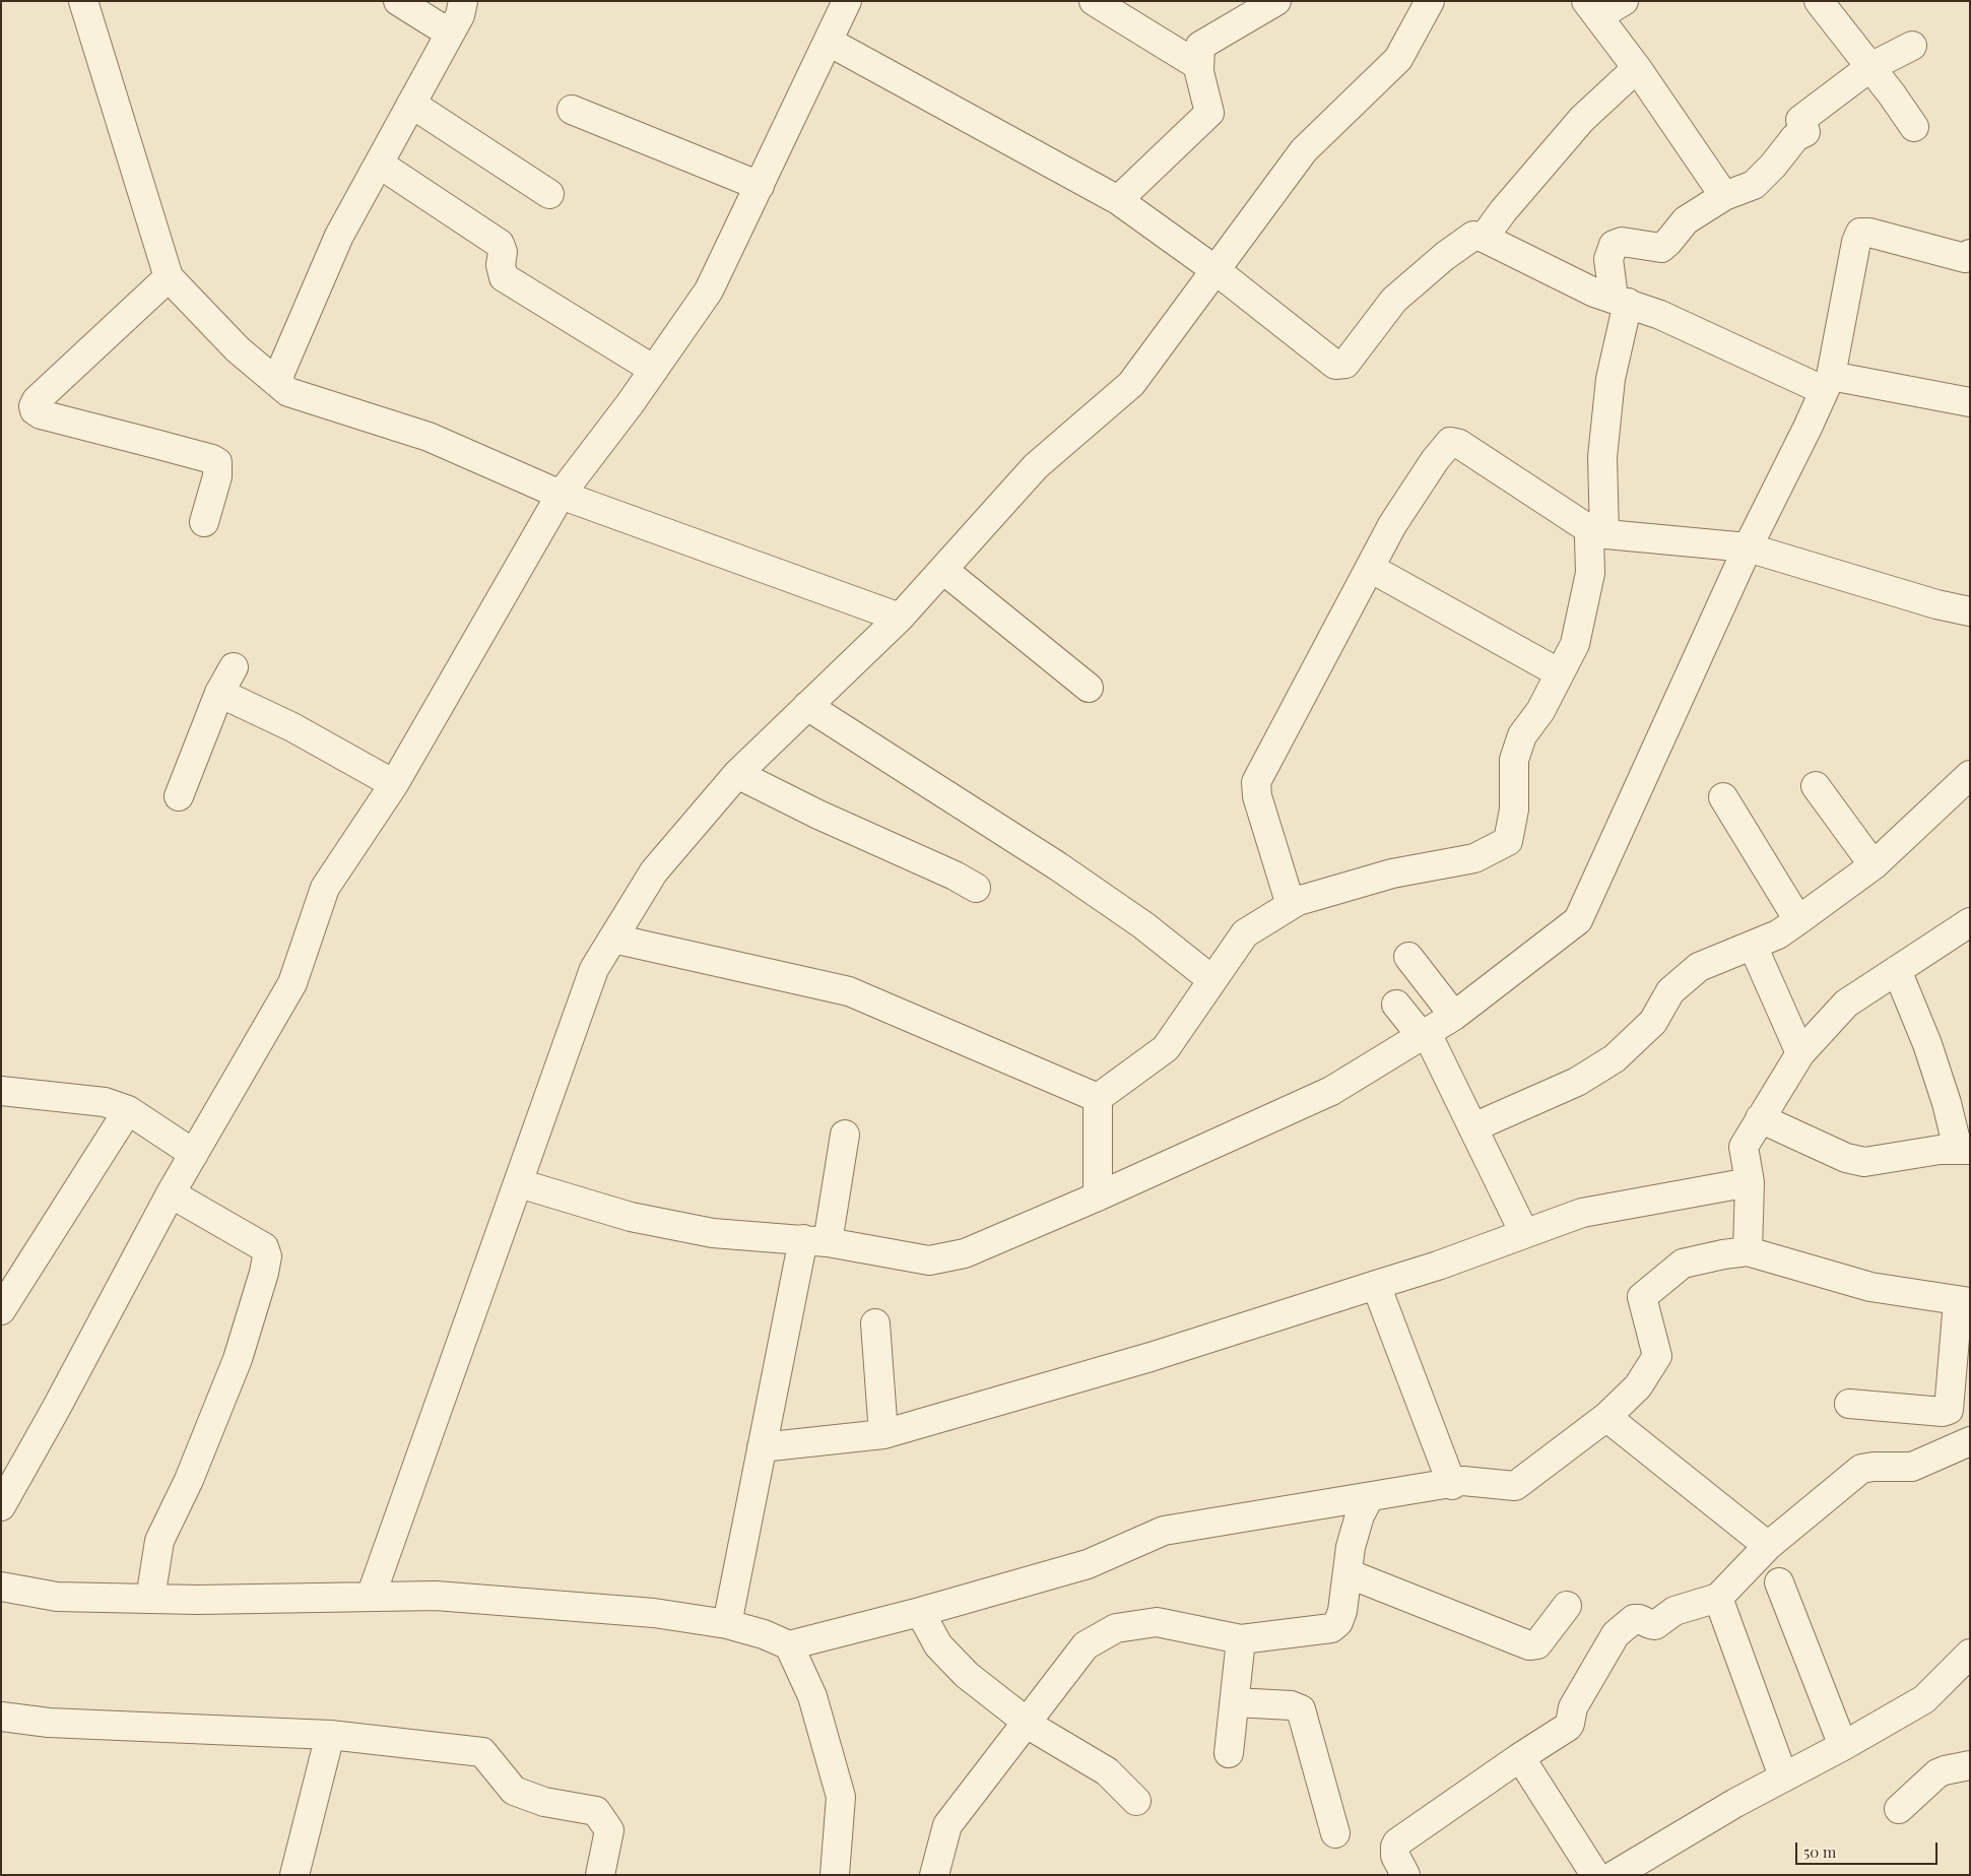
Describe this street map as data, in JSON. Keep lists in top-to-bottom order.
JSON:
{
  "scale_bar": "50 m"
}
